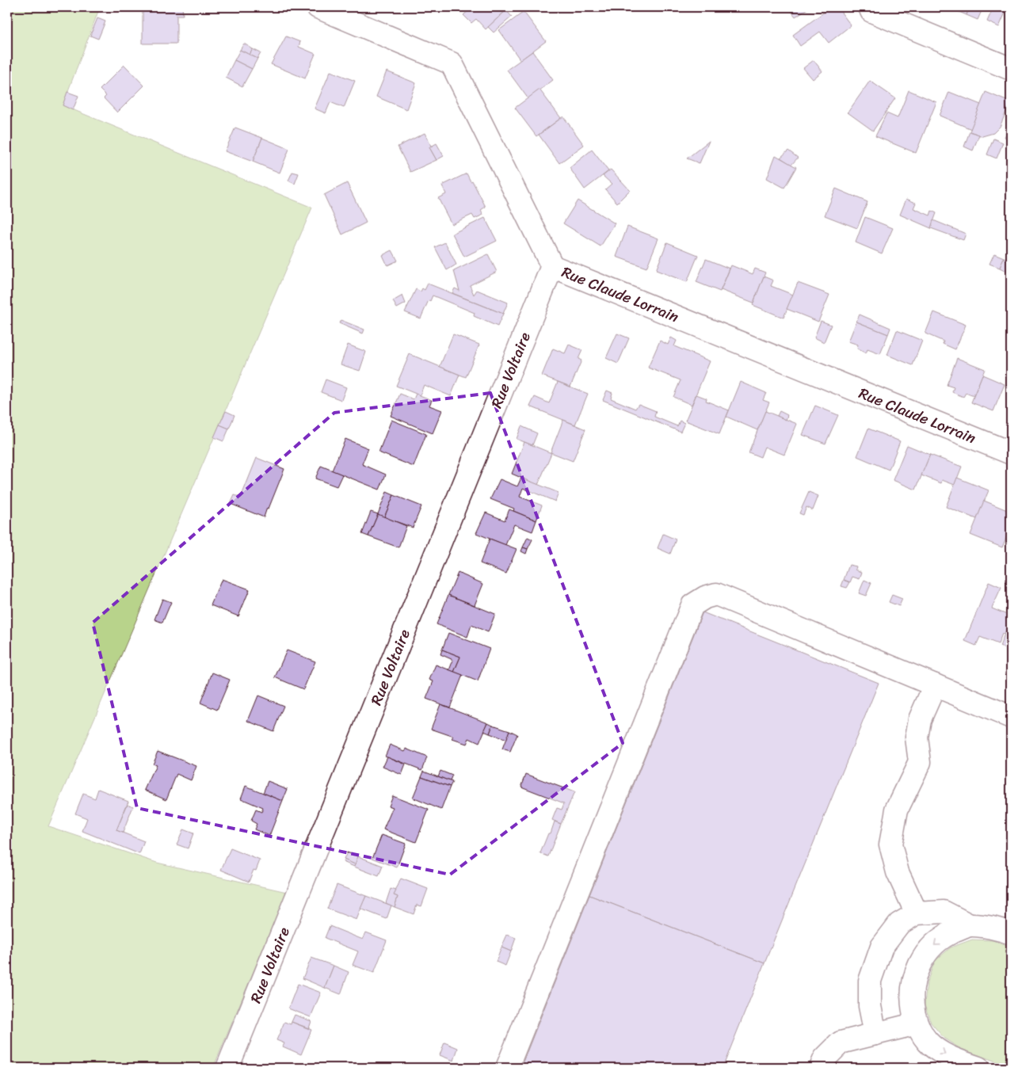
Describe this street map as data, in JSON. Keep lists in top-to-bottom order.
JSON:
{
  "streets": {
    "street": ["Rue Claude Lorrain", "Rue Voltaire"]
  },
  "crossings": [
    ["Rue Claude Lorrain", "Rue Voltaire"]
  ]
}
